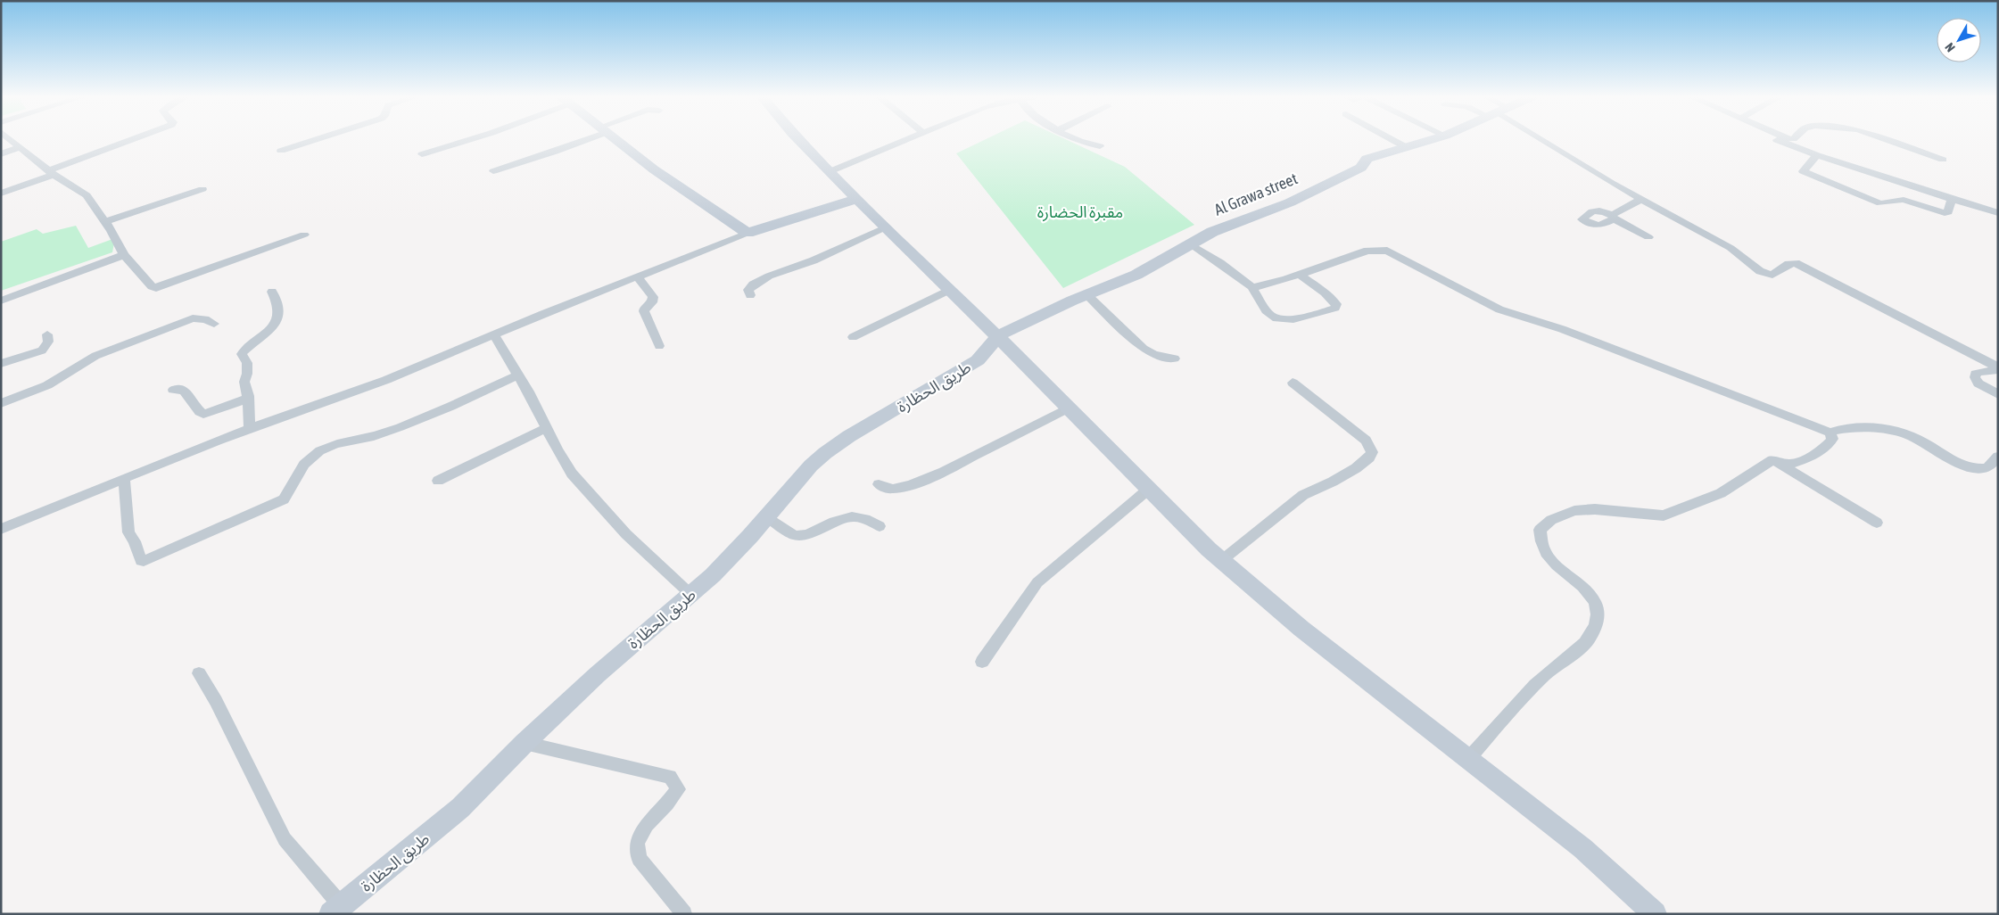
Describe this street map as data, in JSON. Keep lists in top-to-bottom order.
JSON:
{
  "streets": {
    "street": ["Al Grawa street", "طريق الحظارة"]
  },
  "crossings": [
    ["Al Grawa street", "طريق الحظارة"]
  ],
  "parks": ["مقبرة الحضارة"],
  "north": "bottom left"
}
